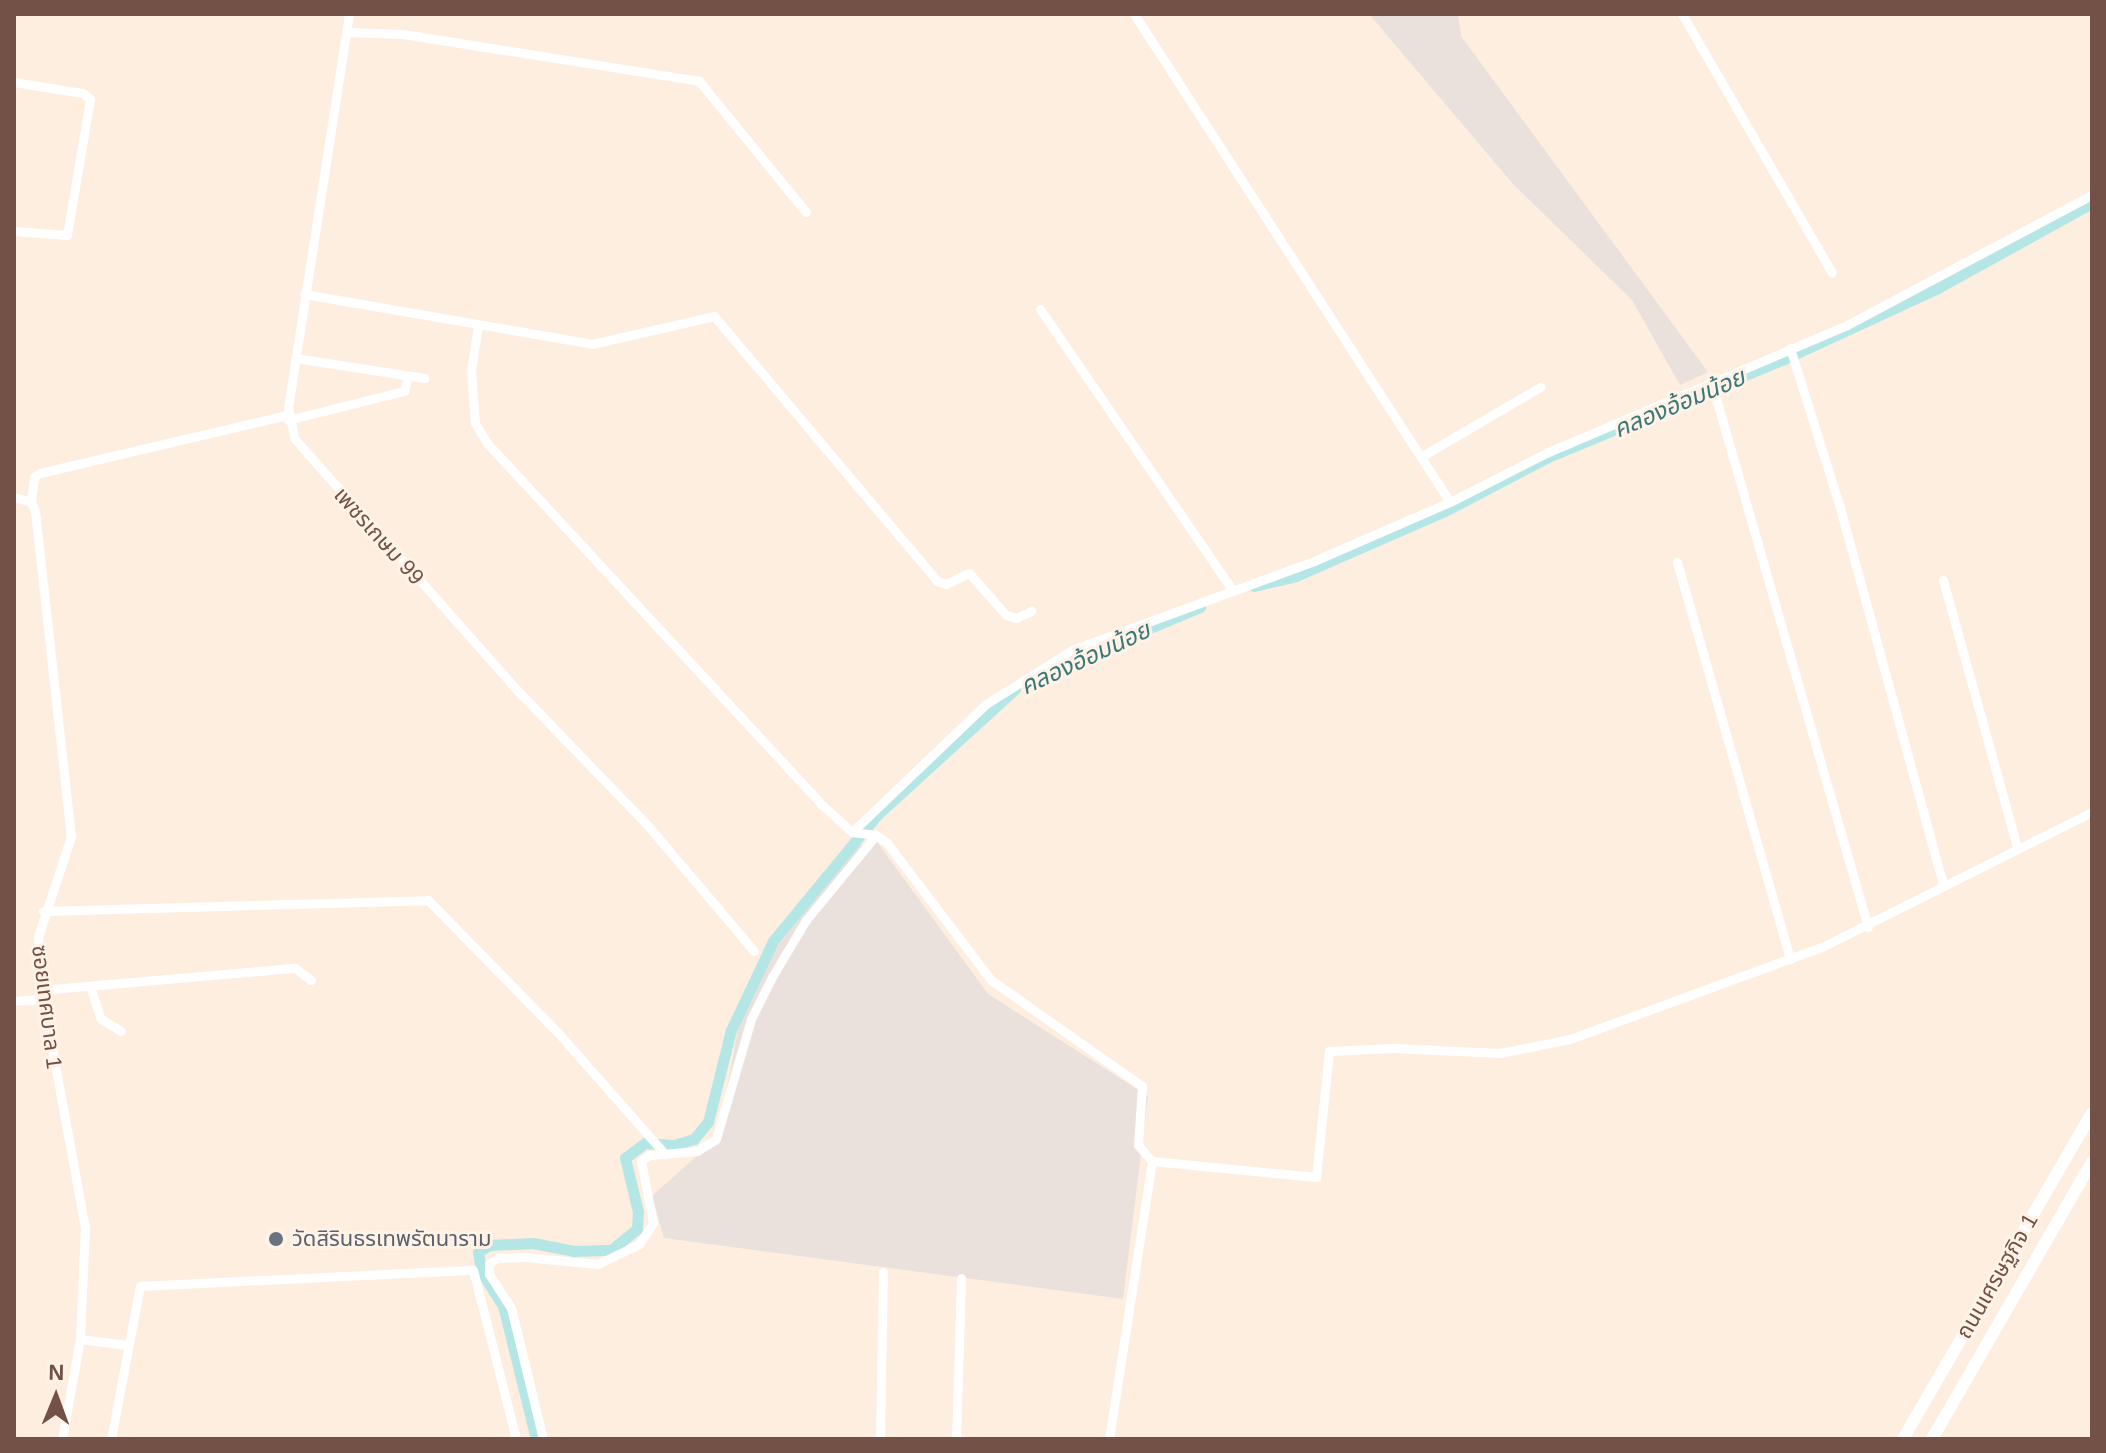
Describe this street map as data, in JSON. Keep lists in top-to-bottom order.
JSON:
{
  "streets": {
    "main road": ["ถนนเศรษฐกิจ 1"],
    "street": ["เพชรเกษม 99", "ซอยเทศบาล 1"]
  },
  "water": ["คลองอ้อมน้อย"],
  "places": ["วัดสิรินธรเทพรัตนาราม"],
  "north": "top"
}
